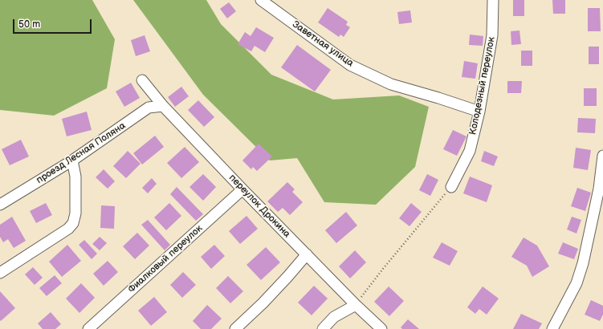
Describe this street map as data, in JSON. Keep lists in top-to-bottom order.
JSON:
{
  "streets": {
    "street": [
      "Заветная улица",
      "Колодезный переулок",
      "проезд Лесная Поляна",
      "переулок Дрокина",
      "Фиалковый переулок"
    ]
  },
  "crossings": [
    ["Заветная улица", "Колодезный переулок"],
    ["проезд Лесная Поляна", "переулок Дрокина"],
    ["переулок Дрокина", "Фиалковый переулок"]
  ],
  "scale_bar": "50 m"
}
